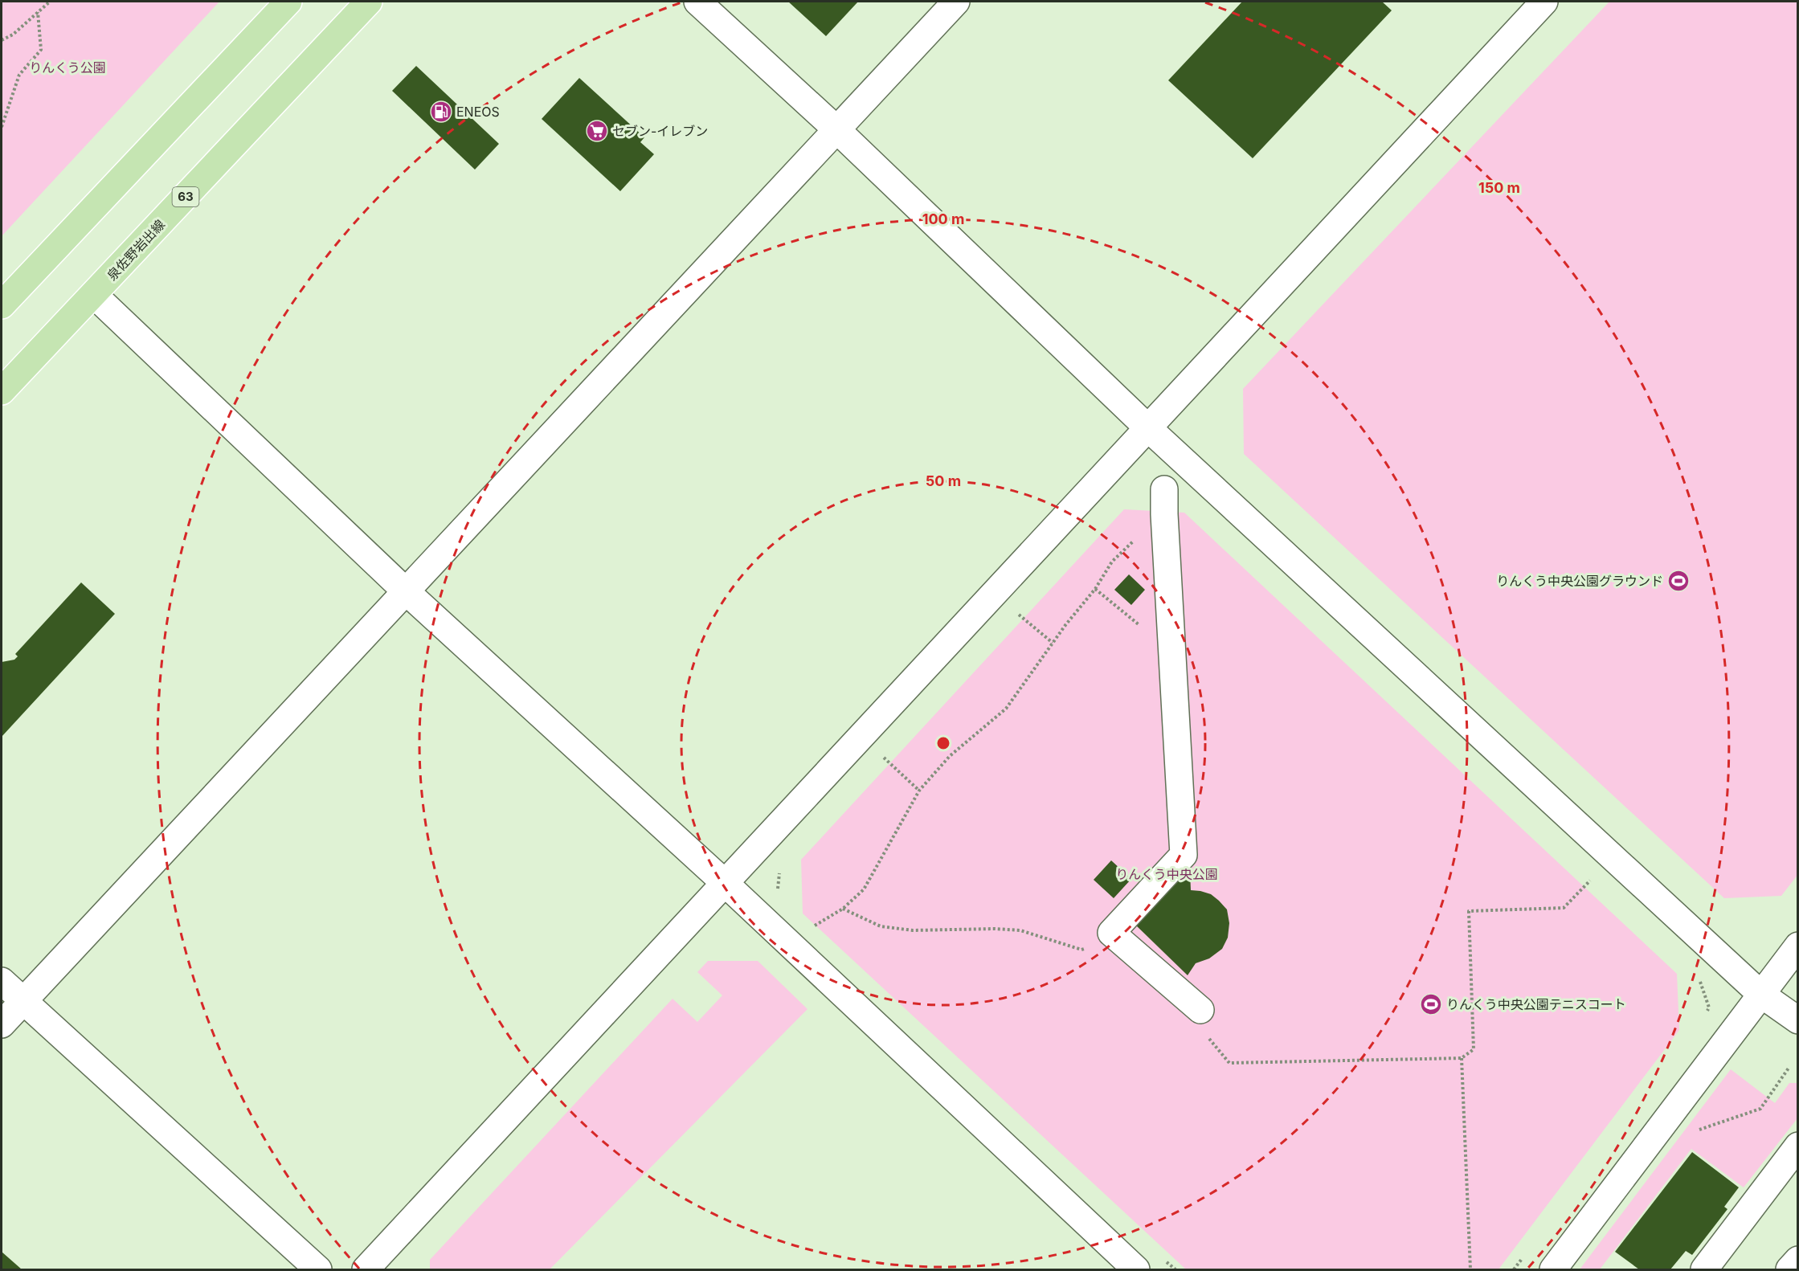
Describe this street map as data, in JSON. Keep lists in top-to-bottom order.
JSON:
{
  "streets": {
    "main road": ["63", "泉佐野岩出線"]
  },
  "parks": ["りんくう公園", "りんくう中央公園"],
  "places": {
    "fuel station": ["ENEOS"],
    "supermarket": ["セブン-イレブン"],
    "sports": ["りんくう中央公園グラウンド", "りんくう中央公園テニスコート"]
  },
  "rings": ["150 m", "100 m", "50 m"]
}
